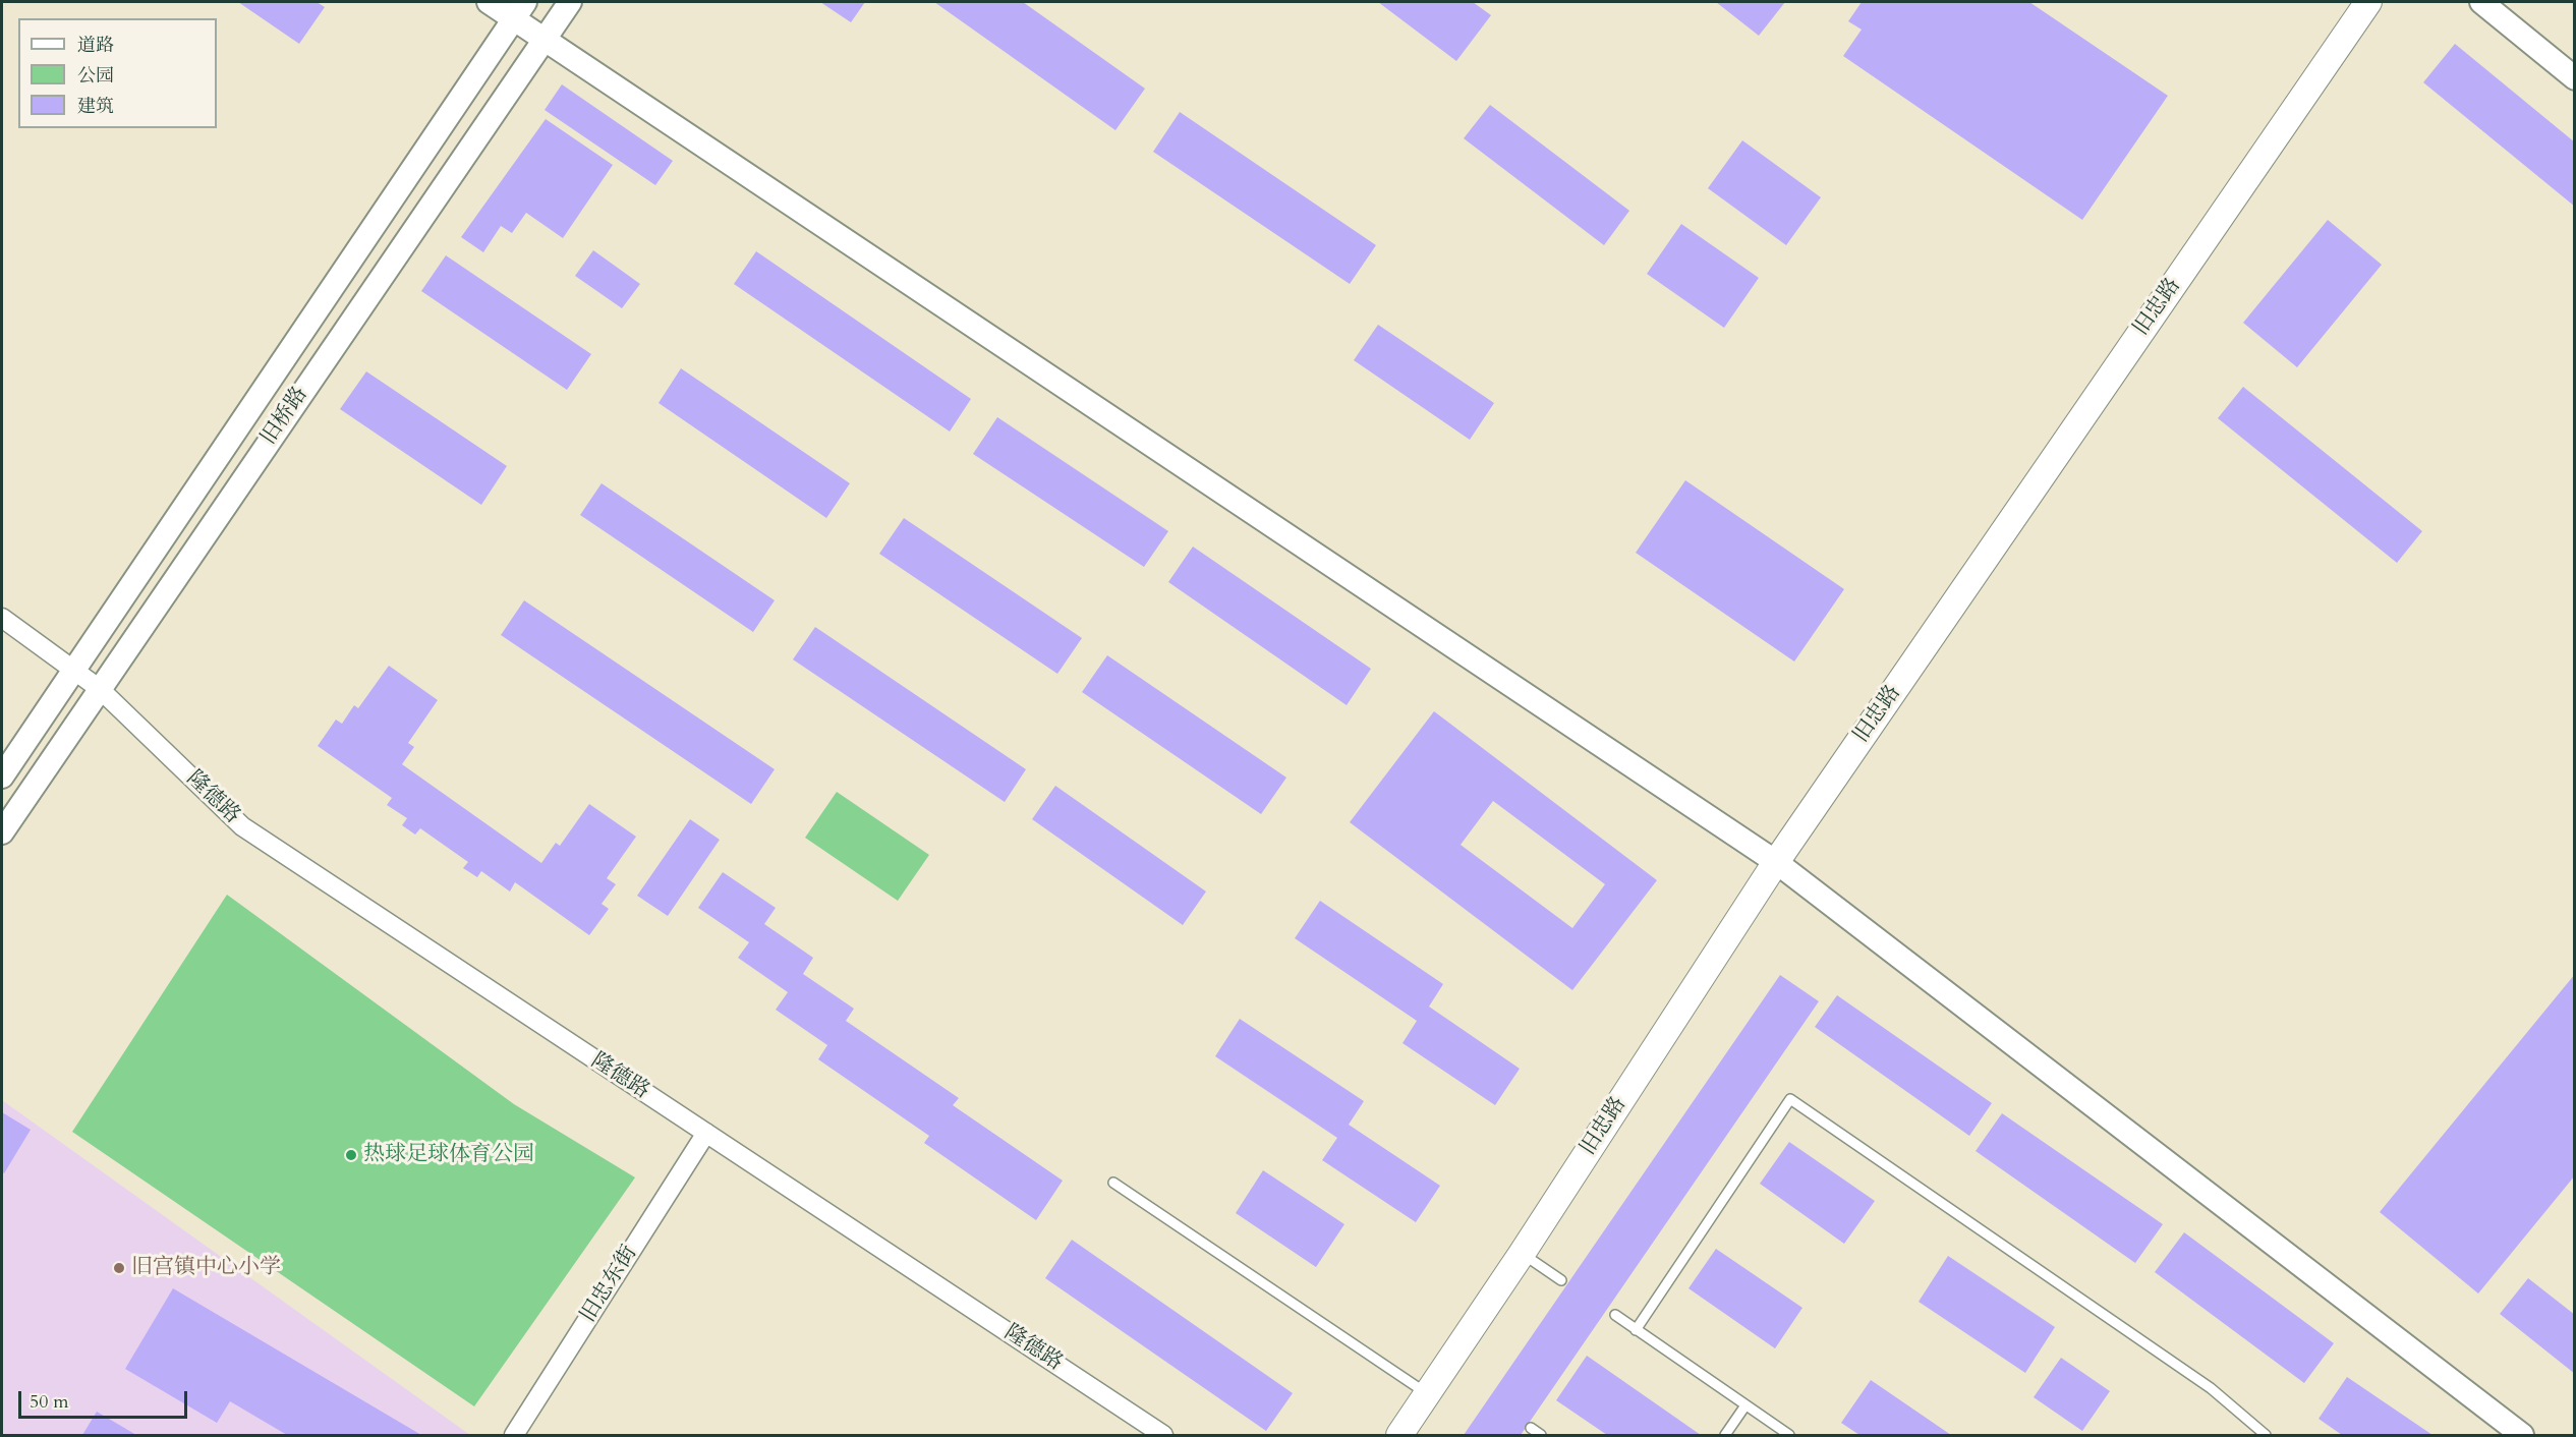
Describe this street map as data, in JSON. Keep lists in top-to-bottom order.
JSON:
{
  "streets": {
    "main road": ["旧忠路"],
    "street": ["旧桥路", "隆德路", "旧忠东街"]
  },
  "crossings": [
    ["旧桥路", "隆德路"],
    ["隆德路", "旧忠东街"]
  ],
  "places": ["热球足球体育公园", "旧宫镇中心小学"],
  "legend": ["道路", "公园", "建筑"],
  "scale_bar": "50 m"
}
